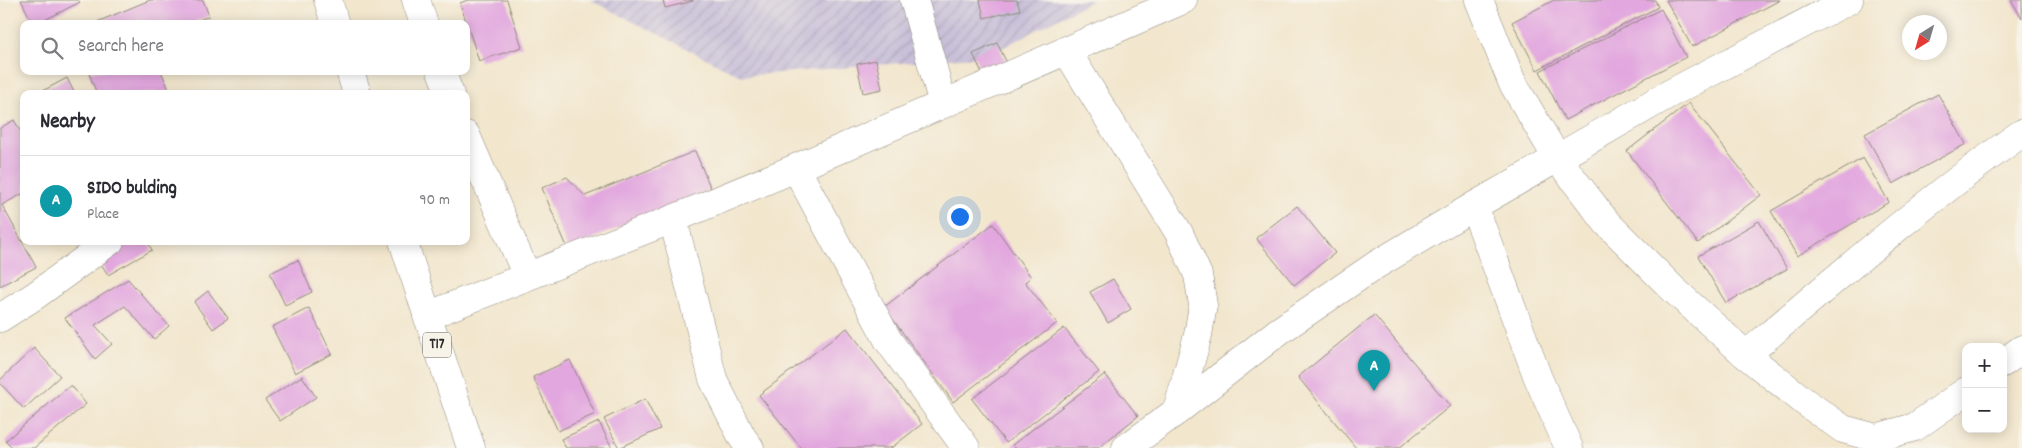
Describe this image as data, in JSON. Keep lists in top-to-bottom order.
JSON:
{
  "streets": {
    "street": ["T17"]
  },
  "north": "bottom left",
  "page": {
    "search": "Search here",
    "heading": "Nearby",
    "list": [
      {
        "mark": "A",
        "name": "SIDO bulding",
        "note": "Place",
        "value": "90 m"
      }
    ],
    "map_buttons": ["+", "−"],
    "pins": "A"
  }
}
